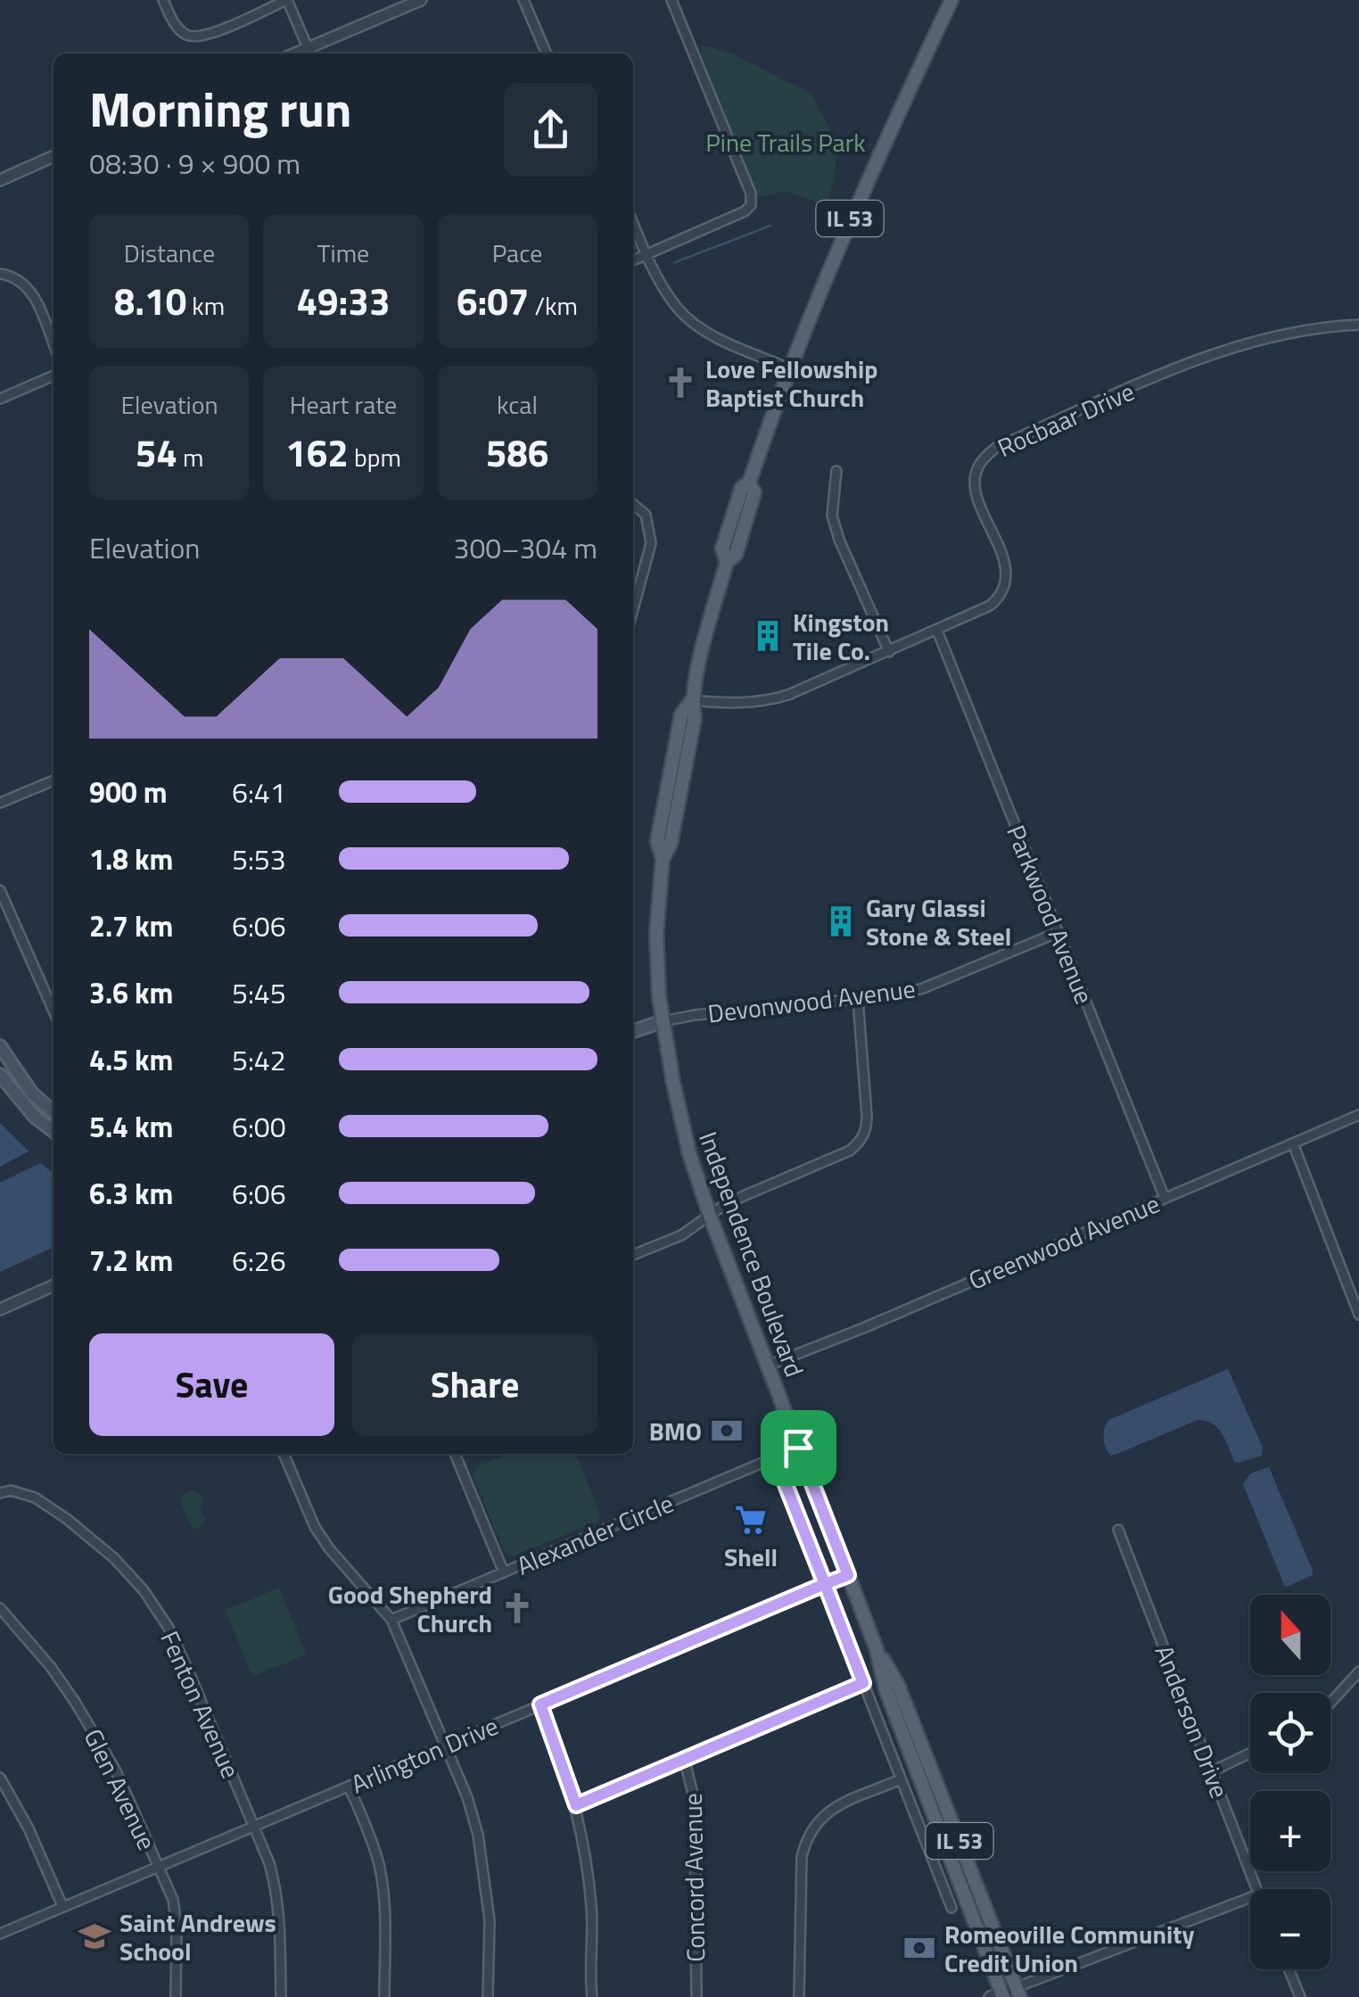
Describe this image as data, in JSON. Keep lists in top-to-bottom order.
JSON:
{
  "streets": {
    "main road": ["IL 53", "Independence Boulevard"],
    "street": [
      "Rocbaar Drive",
      "Parkwood Avenue",
      "Devonwood Avenue",
      "Greenwood Avenue",
      "Alexander Circle",
      "Fenton Avenue",
      "Anderson Drive",
      "Arlington Drive",
      "Glen Avenue",
      "Concord Avenue"
    ]
  },
  "crossings": [
    ["Rocbaar Drive", "Parkwood Avenue"],
    ["Parkwood Avenue", "Devonwood Avenue"],
    ["Parkwood Avenue", "Greenwood Avenue"],
    ["Devonwood Avenue", "Independence Boulevard"],
    ["Greenwood Avenue", "Independence Boulevard"],
    ["Independence Boulevard", "Alexander Circle"],
    ["Independence Boulevard", "Arlington Drive"],
    ["Fenton Avenue", "Arlington Drive"],
    ["Arlington Drive", "Glen Avenue"]
  ],
  "parks": ["Pine Trails Park"],
  "places": {
    "church": ["Love Fellowship Baptist Church", "Good Shepherd Church"],
    "building": ["Kingston Tile Co.", "Gary Glassi Stone & Steel"],
    "bank": ["BMO", "Romeoville Community Credit Union"],
    "supermarket": ["Shell"],
    "school or university": ["Saint Andrews School"]
  },
  "north": "top",
  "page": {
    "heading": ["Morning run", "08:30 · 9 × 900 m"],
    "stats": [
      ["Distance", "8.10 km"],
      ["Time", "49:33"],
      ["Pace", "6:07 /km"],
      ["Elevation", "54 m"],
      ["Heart rate", "162 bpm"],
      ["kcal", "586"]
    ],
    "chart": ["Elevation", "300–304 m"],
    "list": [
      {
        "name": "900 m",
        "note": "6:41"
      },
      {
        "name": "1.8 km",
        "note": "5:53"
      },
      {
        "name": "2.7 km",
        "note": "6:06"
      },
      {
        "name": "3.6 km",
        "note": "5:45"
      },
      {
        "name": "4.5 km",
        "note": "5:42"
      },
      {
        "name": "5.4 km",
        "note": "6:00"
      },
      {
        "name": "6.3 km",
        "note": "6:06"
      },
      {
        "name": "7.2 km",
        "note": "6:26"
      }
    ],
    "buttons": ["Save", "Share"],
    "map_buttons": ["+", "−"]
  }
}
